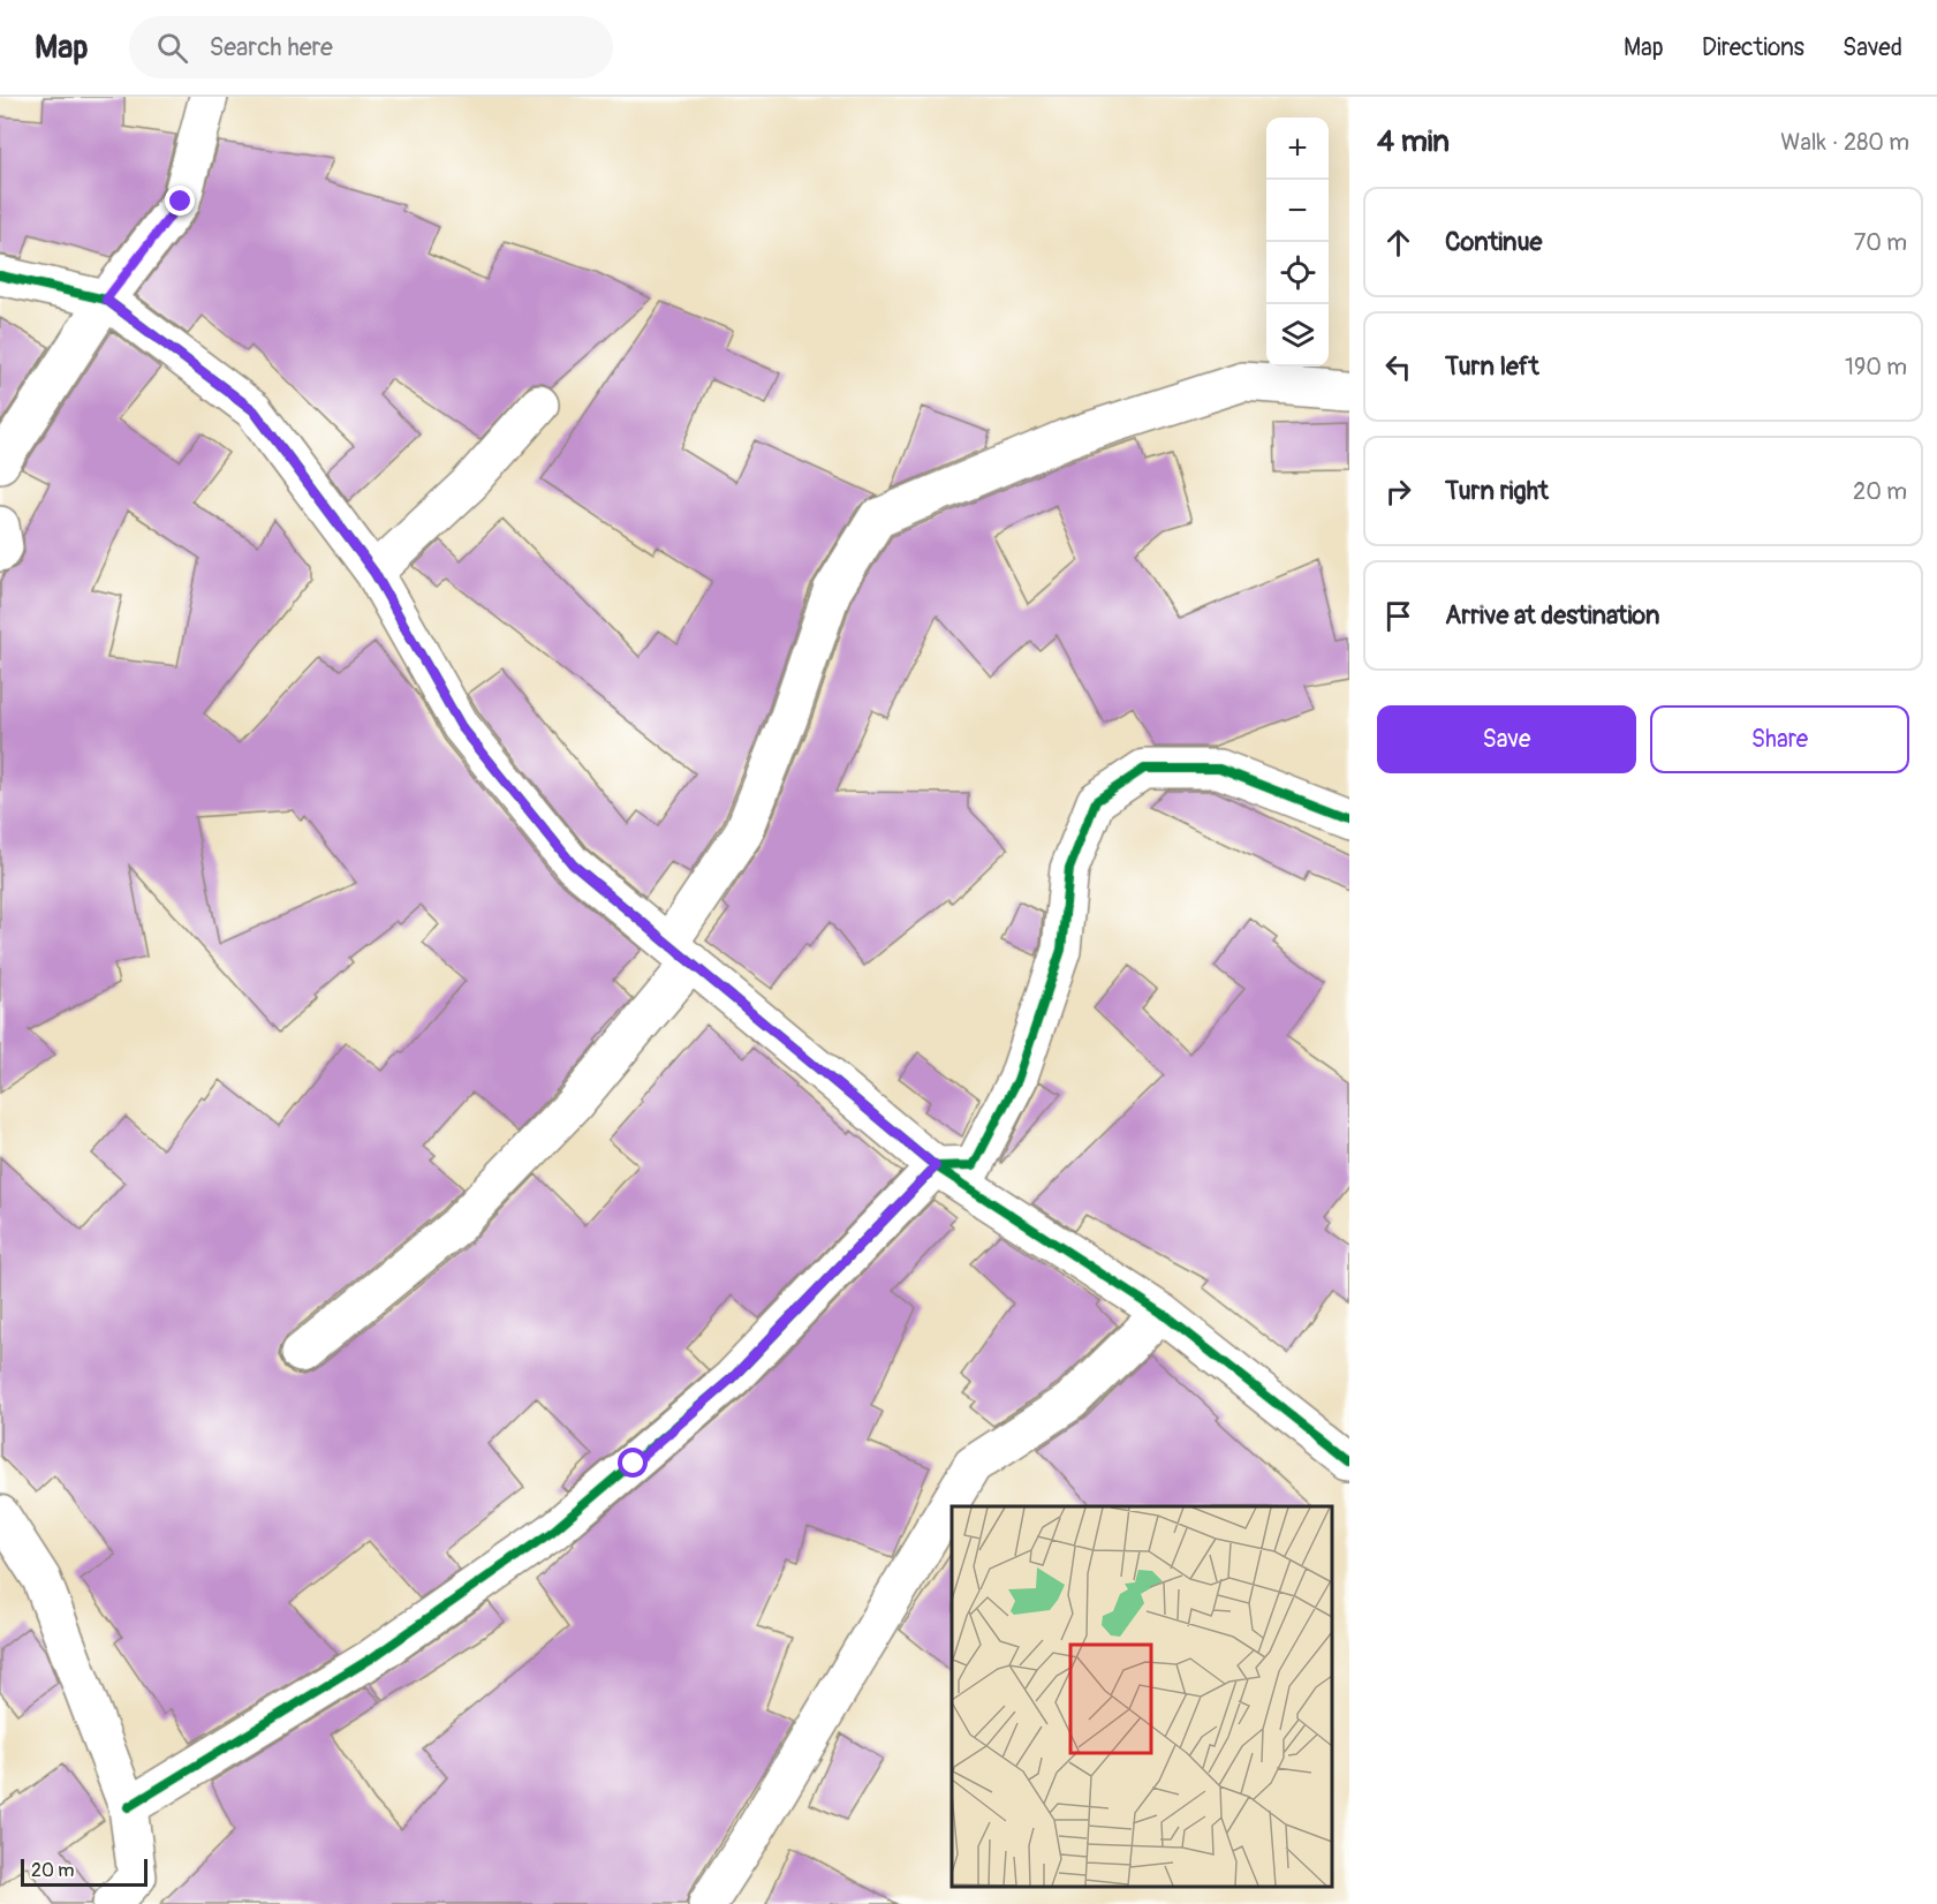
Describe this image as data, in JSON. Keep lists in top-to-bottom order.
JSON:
{
  "scale_bar": "20 m",
  "page": {
    "header": "Map",
    "search": "Search here",
    "nav": ["Map", "Directions", "Saved"],
    "heading": ["4 min", "Walk · 280 m"],
    "map_buttons": ["+", "−"],
    "list": [
      ["Continue", "70 m"],
      ["Turn left", "190 m"],
      ["Turn right", "20 m"],
      "Arrive at destination"
    ],
    "buttons": ["Save", "Share"],
    "scale": "20 m"
  }
}
